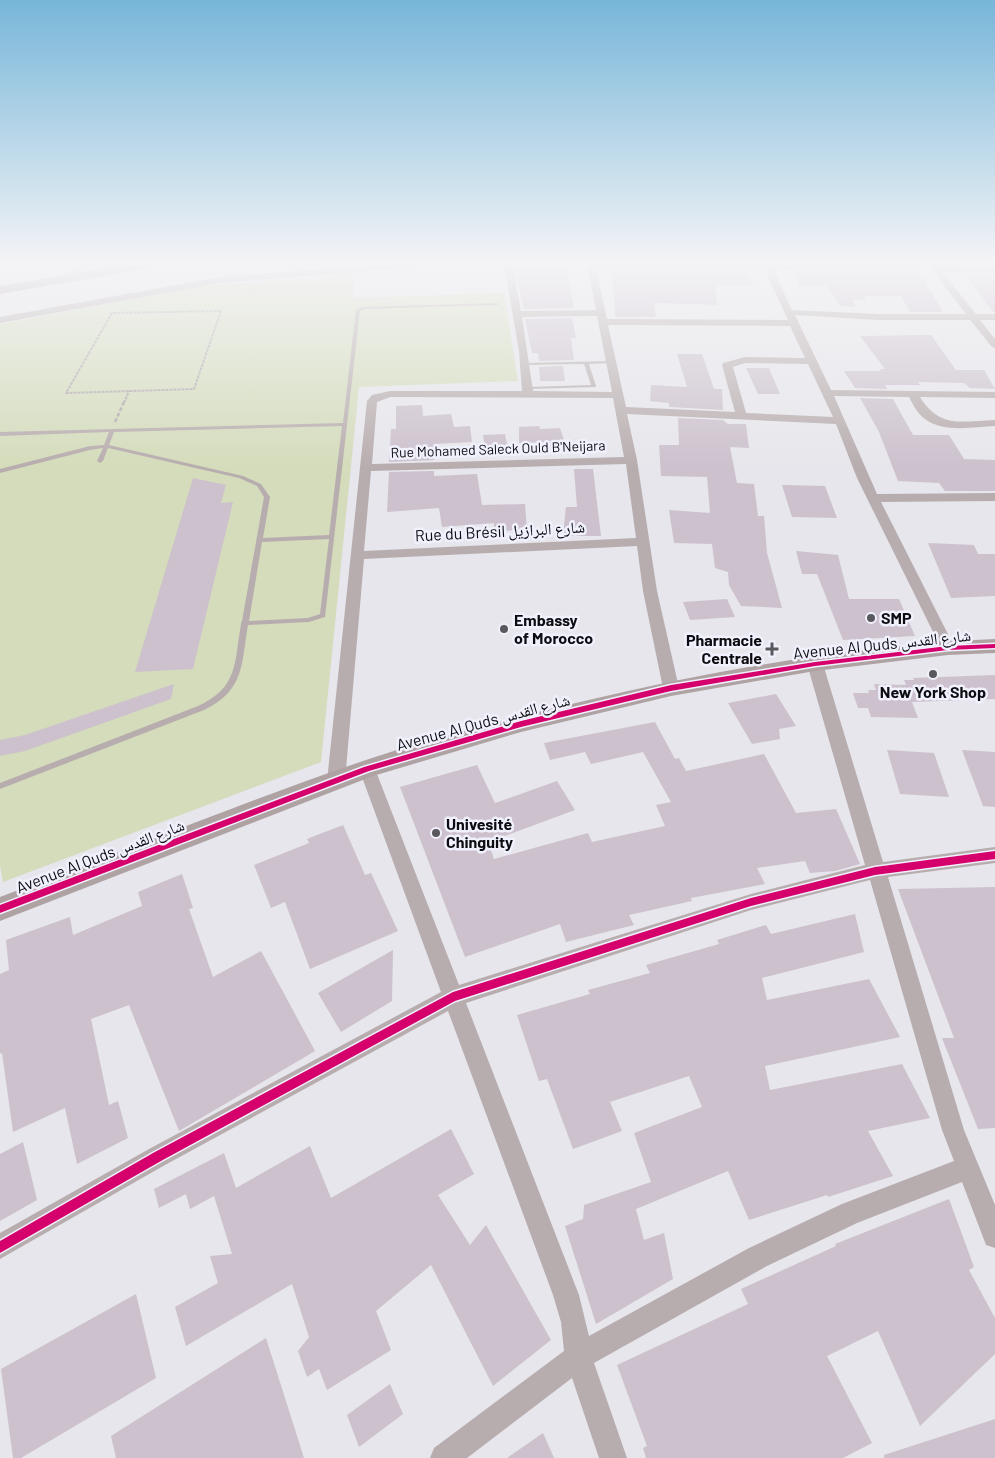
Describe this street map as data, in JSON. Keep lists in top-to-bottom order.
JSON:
{
  "streets": {
    "street": ["Rue Mohamed Saleck Ould B'Neijara", "Rue du Brésil شارع البرازيل", "Avenue Al Quds شارع القدس"]
  },
  "places": {
    "other": [
      "SMP",
      "Embassy of Morocco",
      "New York Shop",
      "Univesité Chinguity"
    ],
    "health": ["Pharmacie Centrale"]
  }
}
